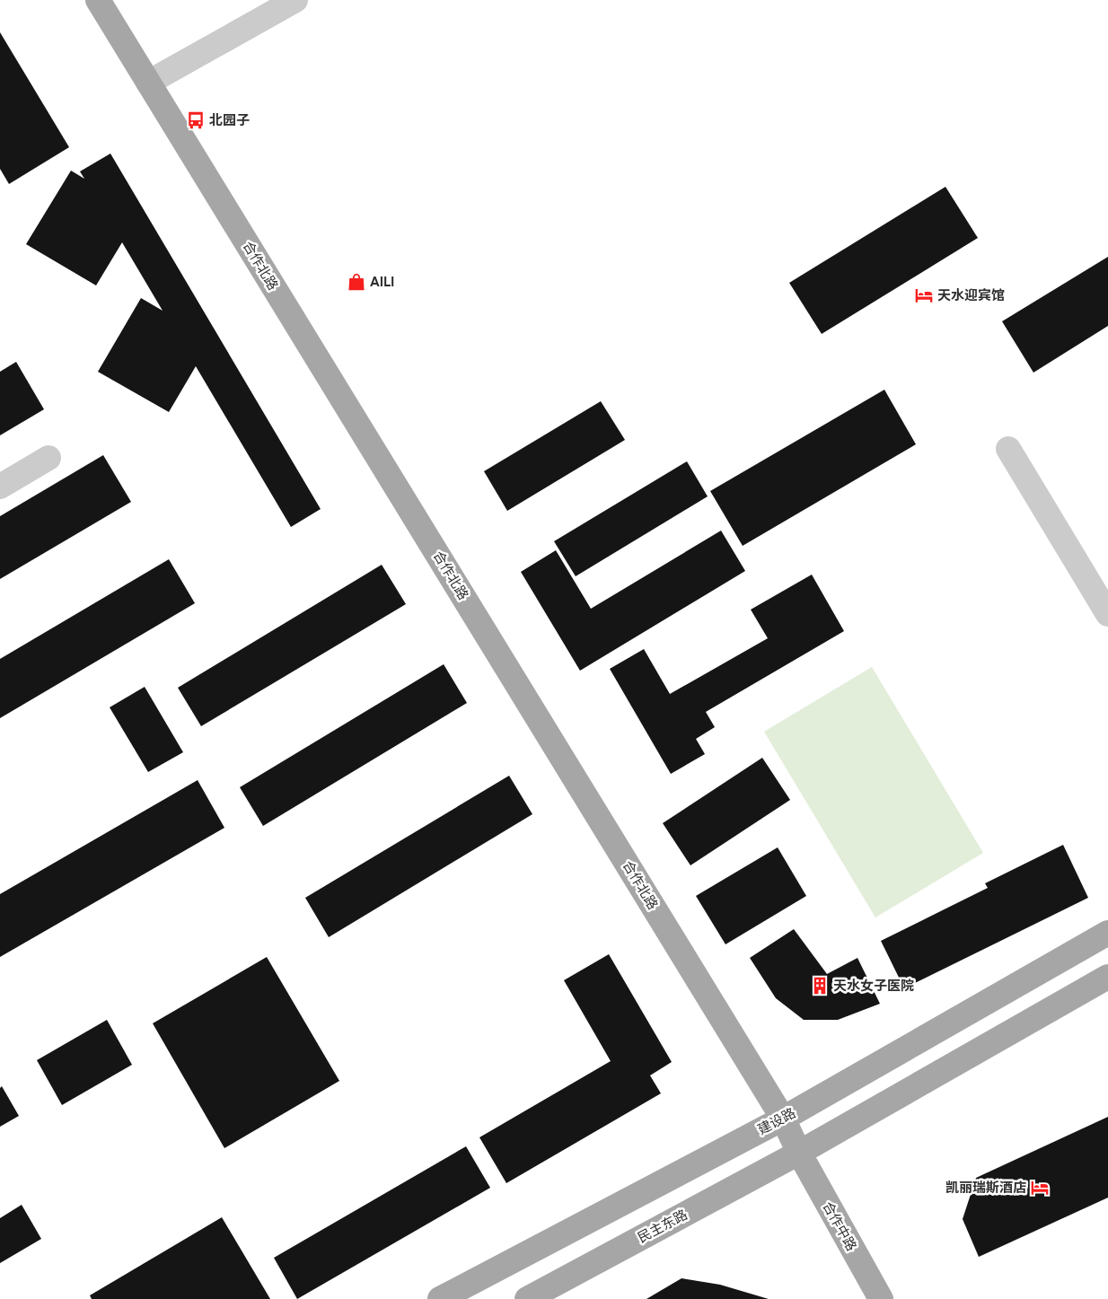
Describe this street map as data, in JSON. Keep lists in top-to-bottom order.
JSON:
{
  "streets": {
    "main road": [
      "合作北路",
      "建设路",
      "民主东路",
      "合作中路"
    ]
  },
  "crossings": [
    ["合作北路", "建设路"],
    ["合作北路", "民主东路"],
    ["合作北路", "合作中路"],
    ["民主东路", "合作中路"]
  ],
  "places": {
    "bus stop": ["北园子"],
    "shop": ["AILI"],
    "hotel": ["天水迎宾馆", "凯丽瑞斯酒店"],
    "building": ["天水女子医院"]
  }
}
